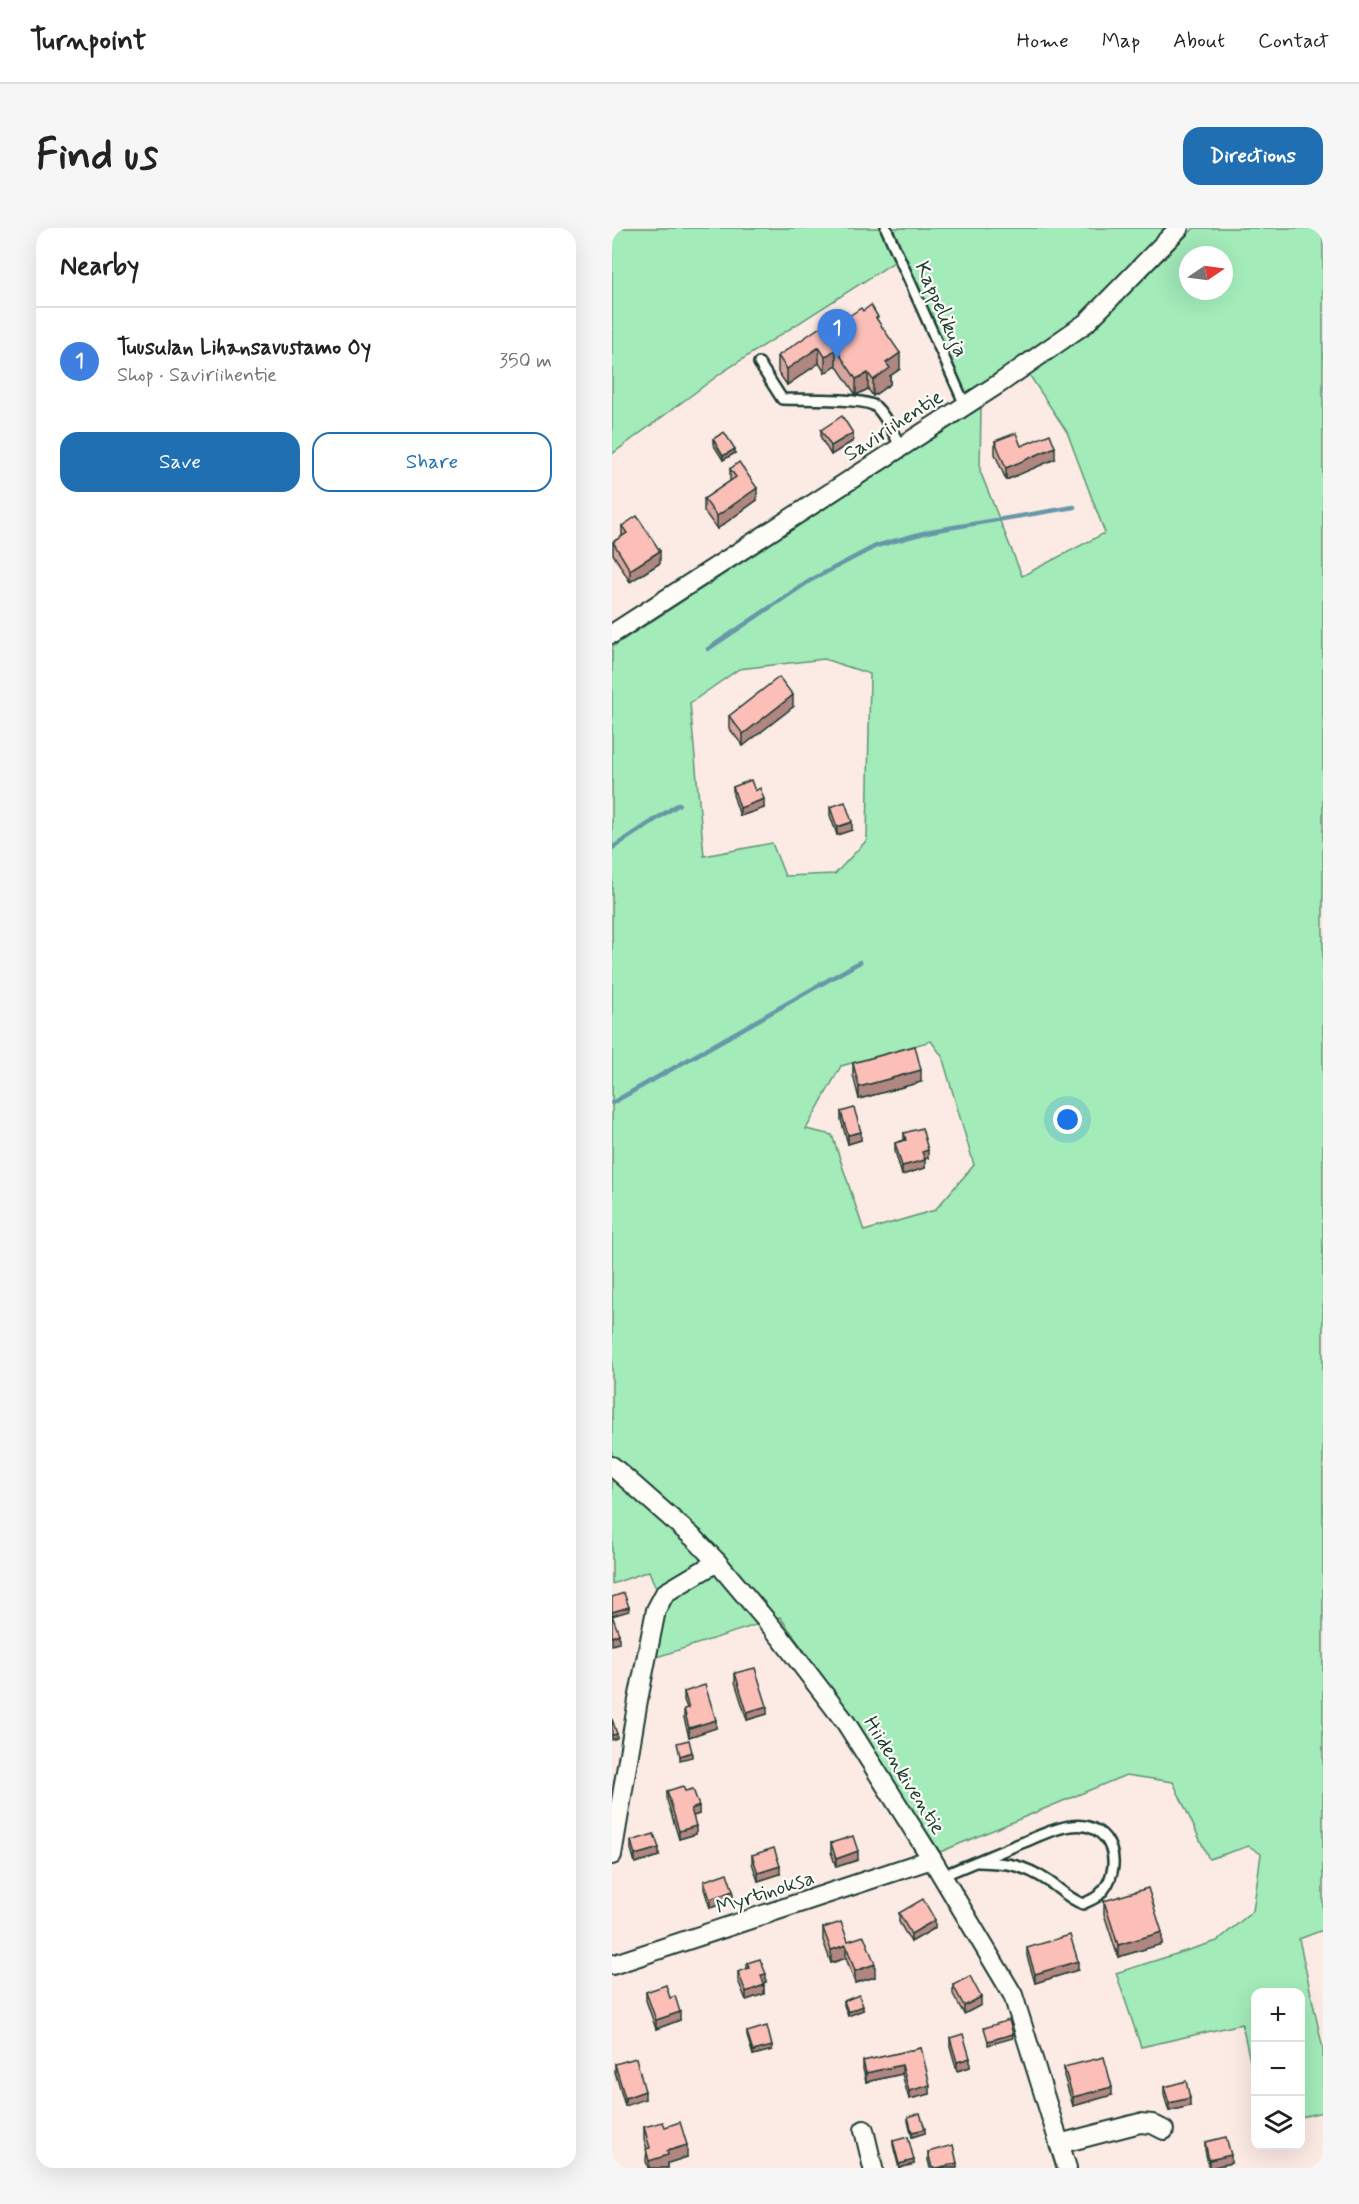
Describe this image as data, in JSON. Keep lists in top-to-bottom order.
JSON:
{
  "streets": {
    "street": ["Saviriihentie", "Hiidenkiventie", "Myrtinoksa"],
    "lane": ["Kappelikuja"]
  },
  "crossings": [
    ["Kappelikuja", "Saviriihentie"],
    ["Hiidenkiventie", "Myrtinoksa"]
  ],
  "north": "right",
  "page": {
    "header": "Turnpoint",
    "nav": [
      "Home",
      "Map",
      "About",
      "Contact"
    ],
    "buttons": [
      "Directions",
      ["Save", "Share"]
    ],
    "title": "Find us",
    "heading": "Nearby",
    "list": [
      {
        "mark": "1",
        "name": "Tuusulan Lihansavustamo Oy",
        "note": "Shop · Saviriihentie",
        "value": "350 m"
      }
    ],
    "pins": "1",
    "map_buttons": ["+", "−"]
  }
}
